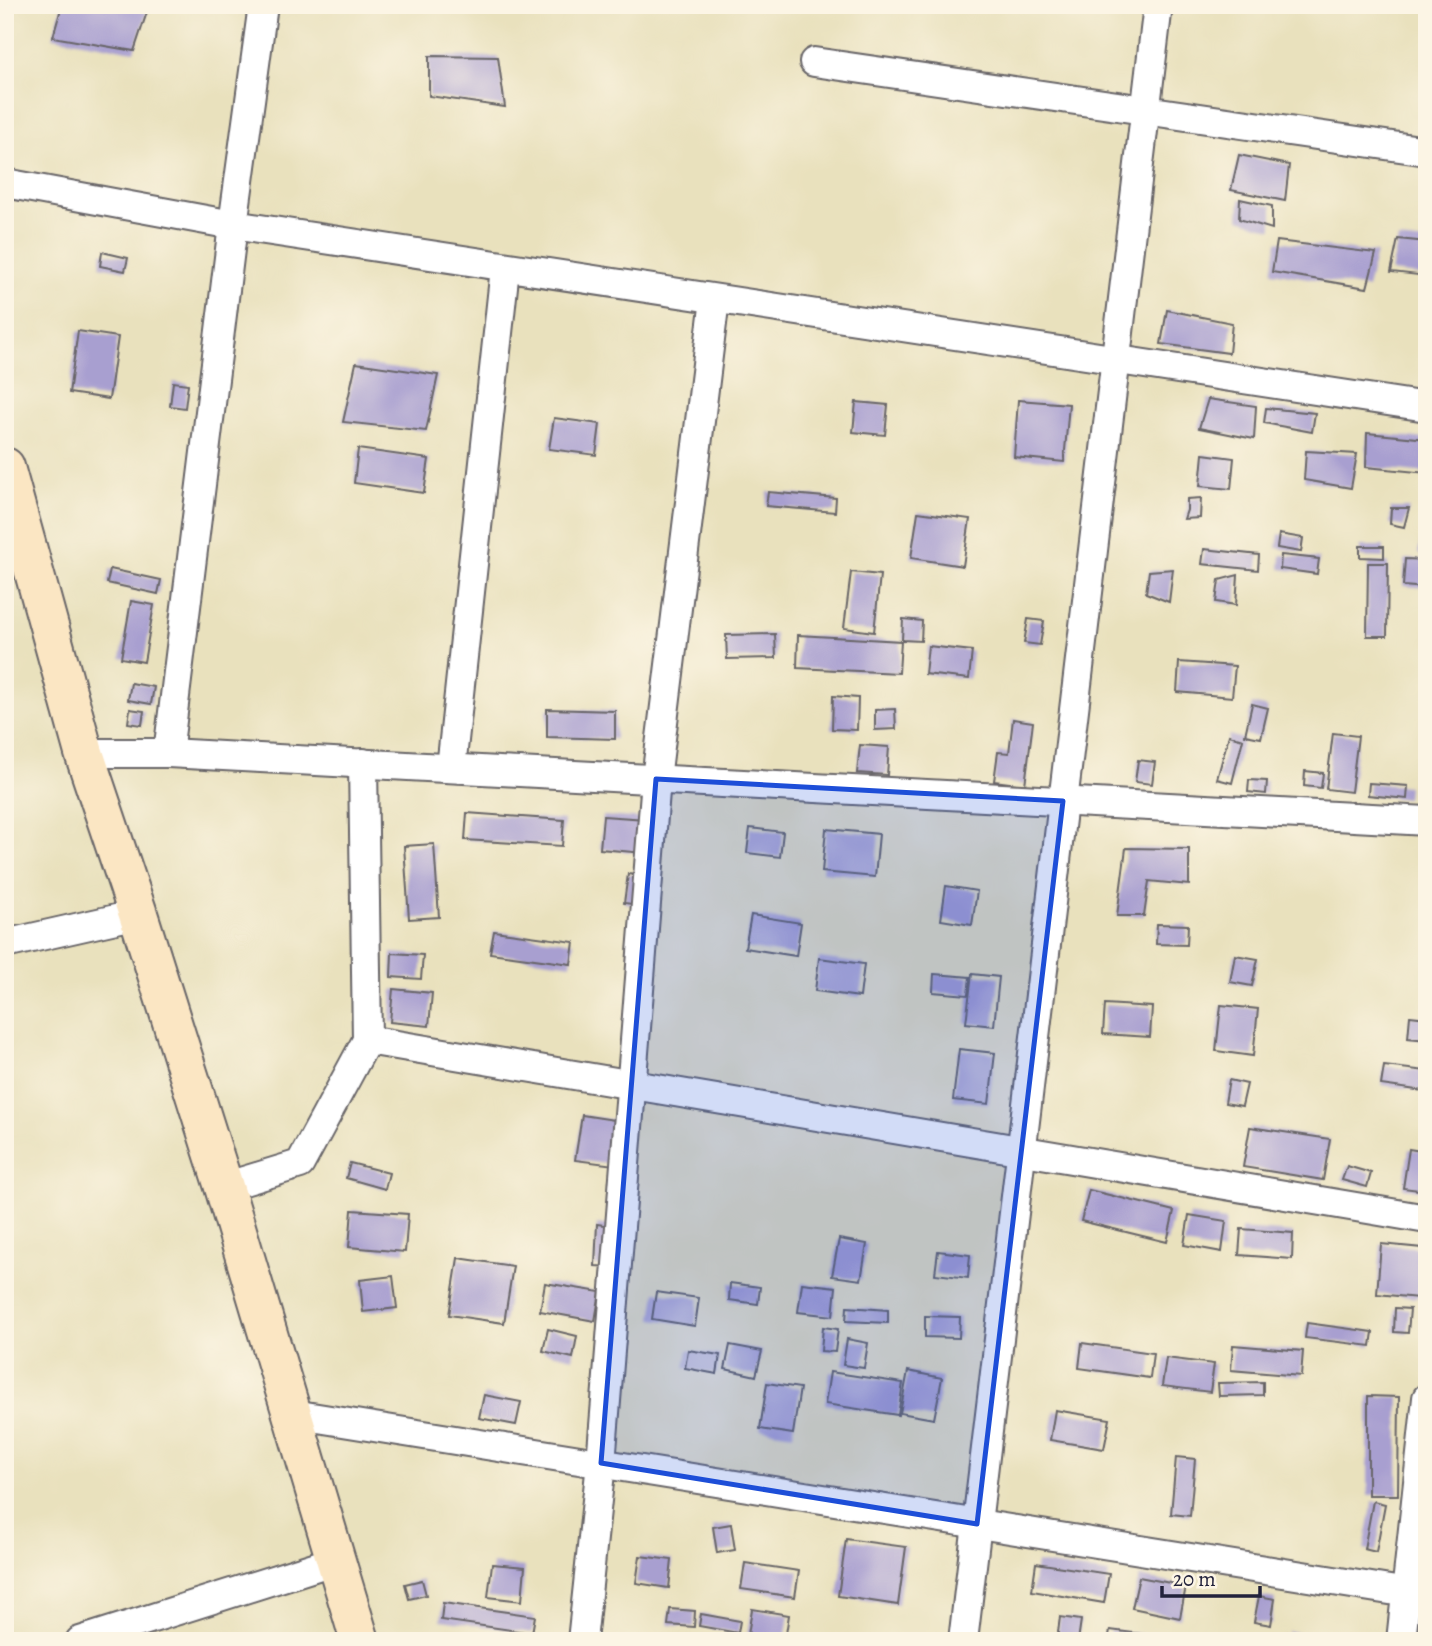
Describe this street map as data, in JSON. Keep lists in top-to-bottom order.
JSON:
{
  "scale_bar": "20 m"
}
